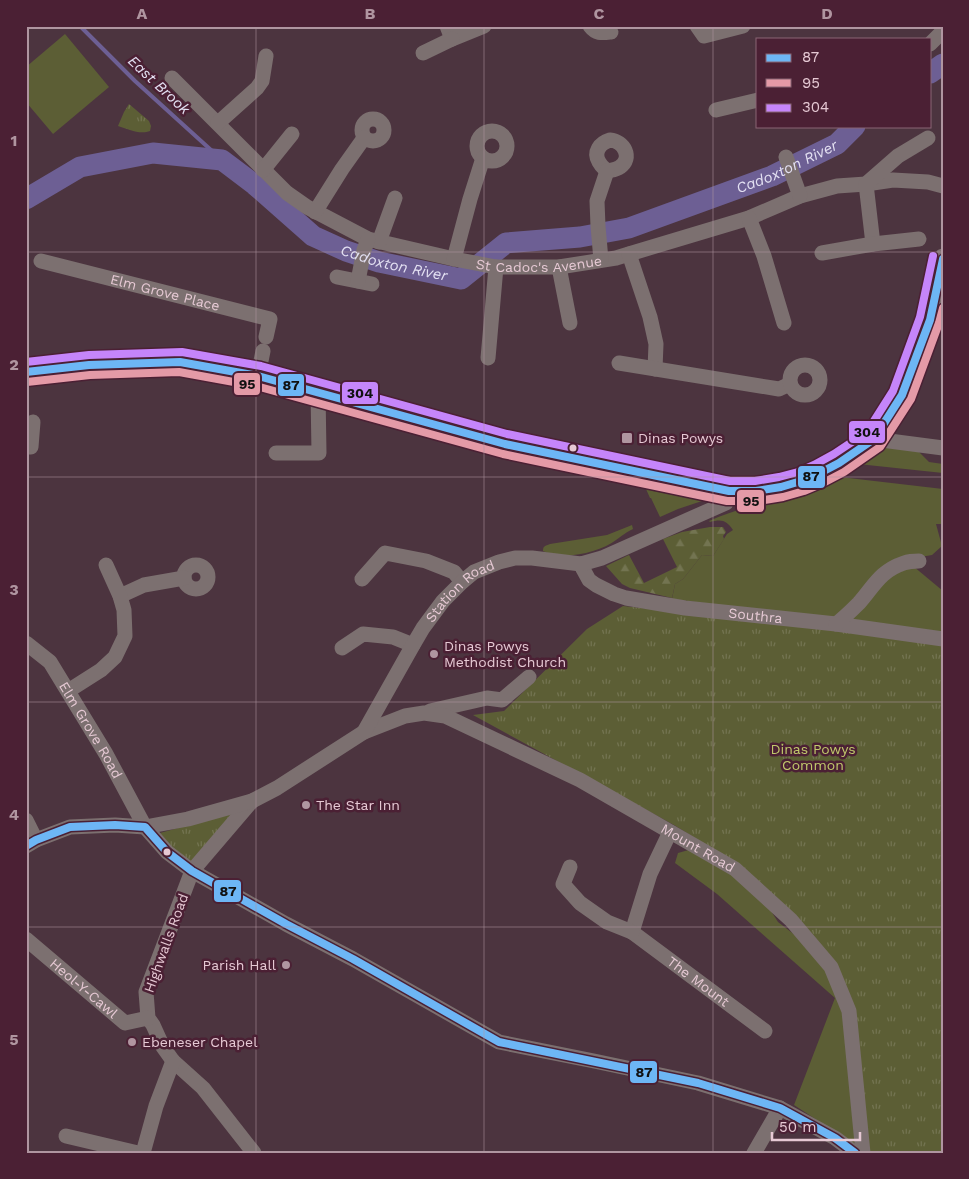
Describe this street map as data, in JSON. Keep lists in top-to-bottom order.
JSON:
{
  "streets": {
    "street": [
      "St Cadoc's Avenue",
      "Elm Grove Place",
      "Station Road",
      "Southra",
      "Elm Grove Road",
      "Mount Road",
      "Highwalls Road",
      "The Mount",
      "Heol-Y-Cawl"
    ]
  },
  "crossings": [
    ["Station Road", "Southra"],
    ["Station Road", "Elm Grove Road"],
    ["Station Road", "Mount Road"],
    ["Station Road", "Highwalls Road"],
    ["Elm Grove Road", "Highwalls Road"],
    ["Highwalls Road", "Heol-Y-Cawl"]
  ],
  "water": ["East Brook", "Cadoxton River"],
  "parks": ["Dinas Powys Common"],
  "places": {
    "transit": ["Dinas Powys"],
    "other": [
      "Dinas Powys Methodist Church",
      "The Star Inn",
      "Parish Hall",
      "Ebeneser Chapel"
    ]
  },
  "lines": ["transit line 304", "transit line 87", "transit line 95"],
  "legend": ["87", "95", "304"],
  "scale_bar": "50 m",
  "grid": {
    "columns": [
      "A",
      "B",
      "C",
      "D"
    ],
    "rows": [
      "1",
      "2",
      "3",
      "4",
      "5"
    ]
  }
}
